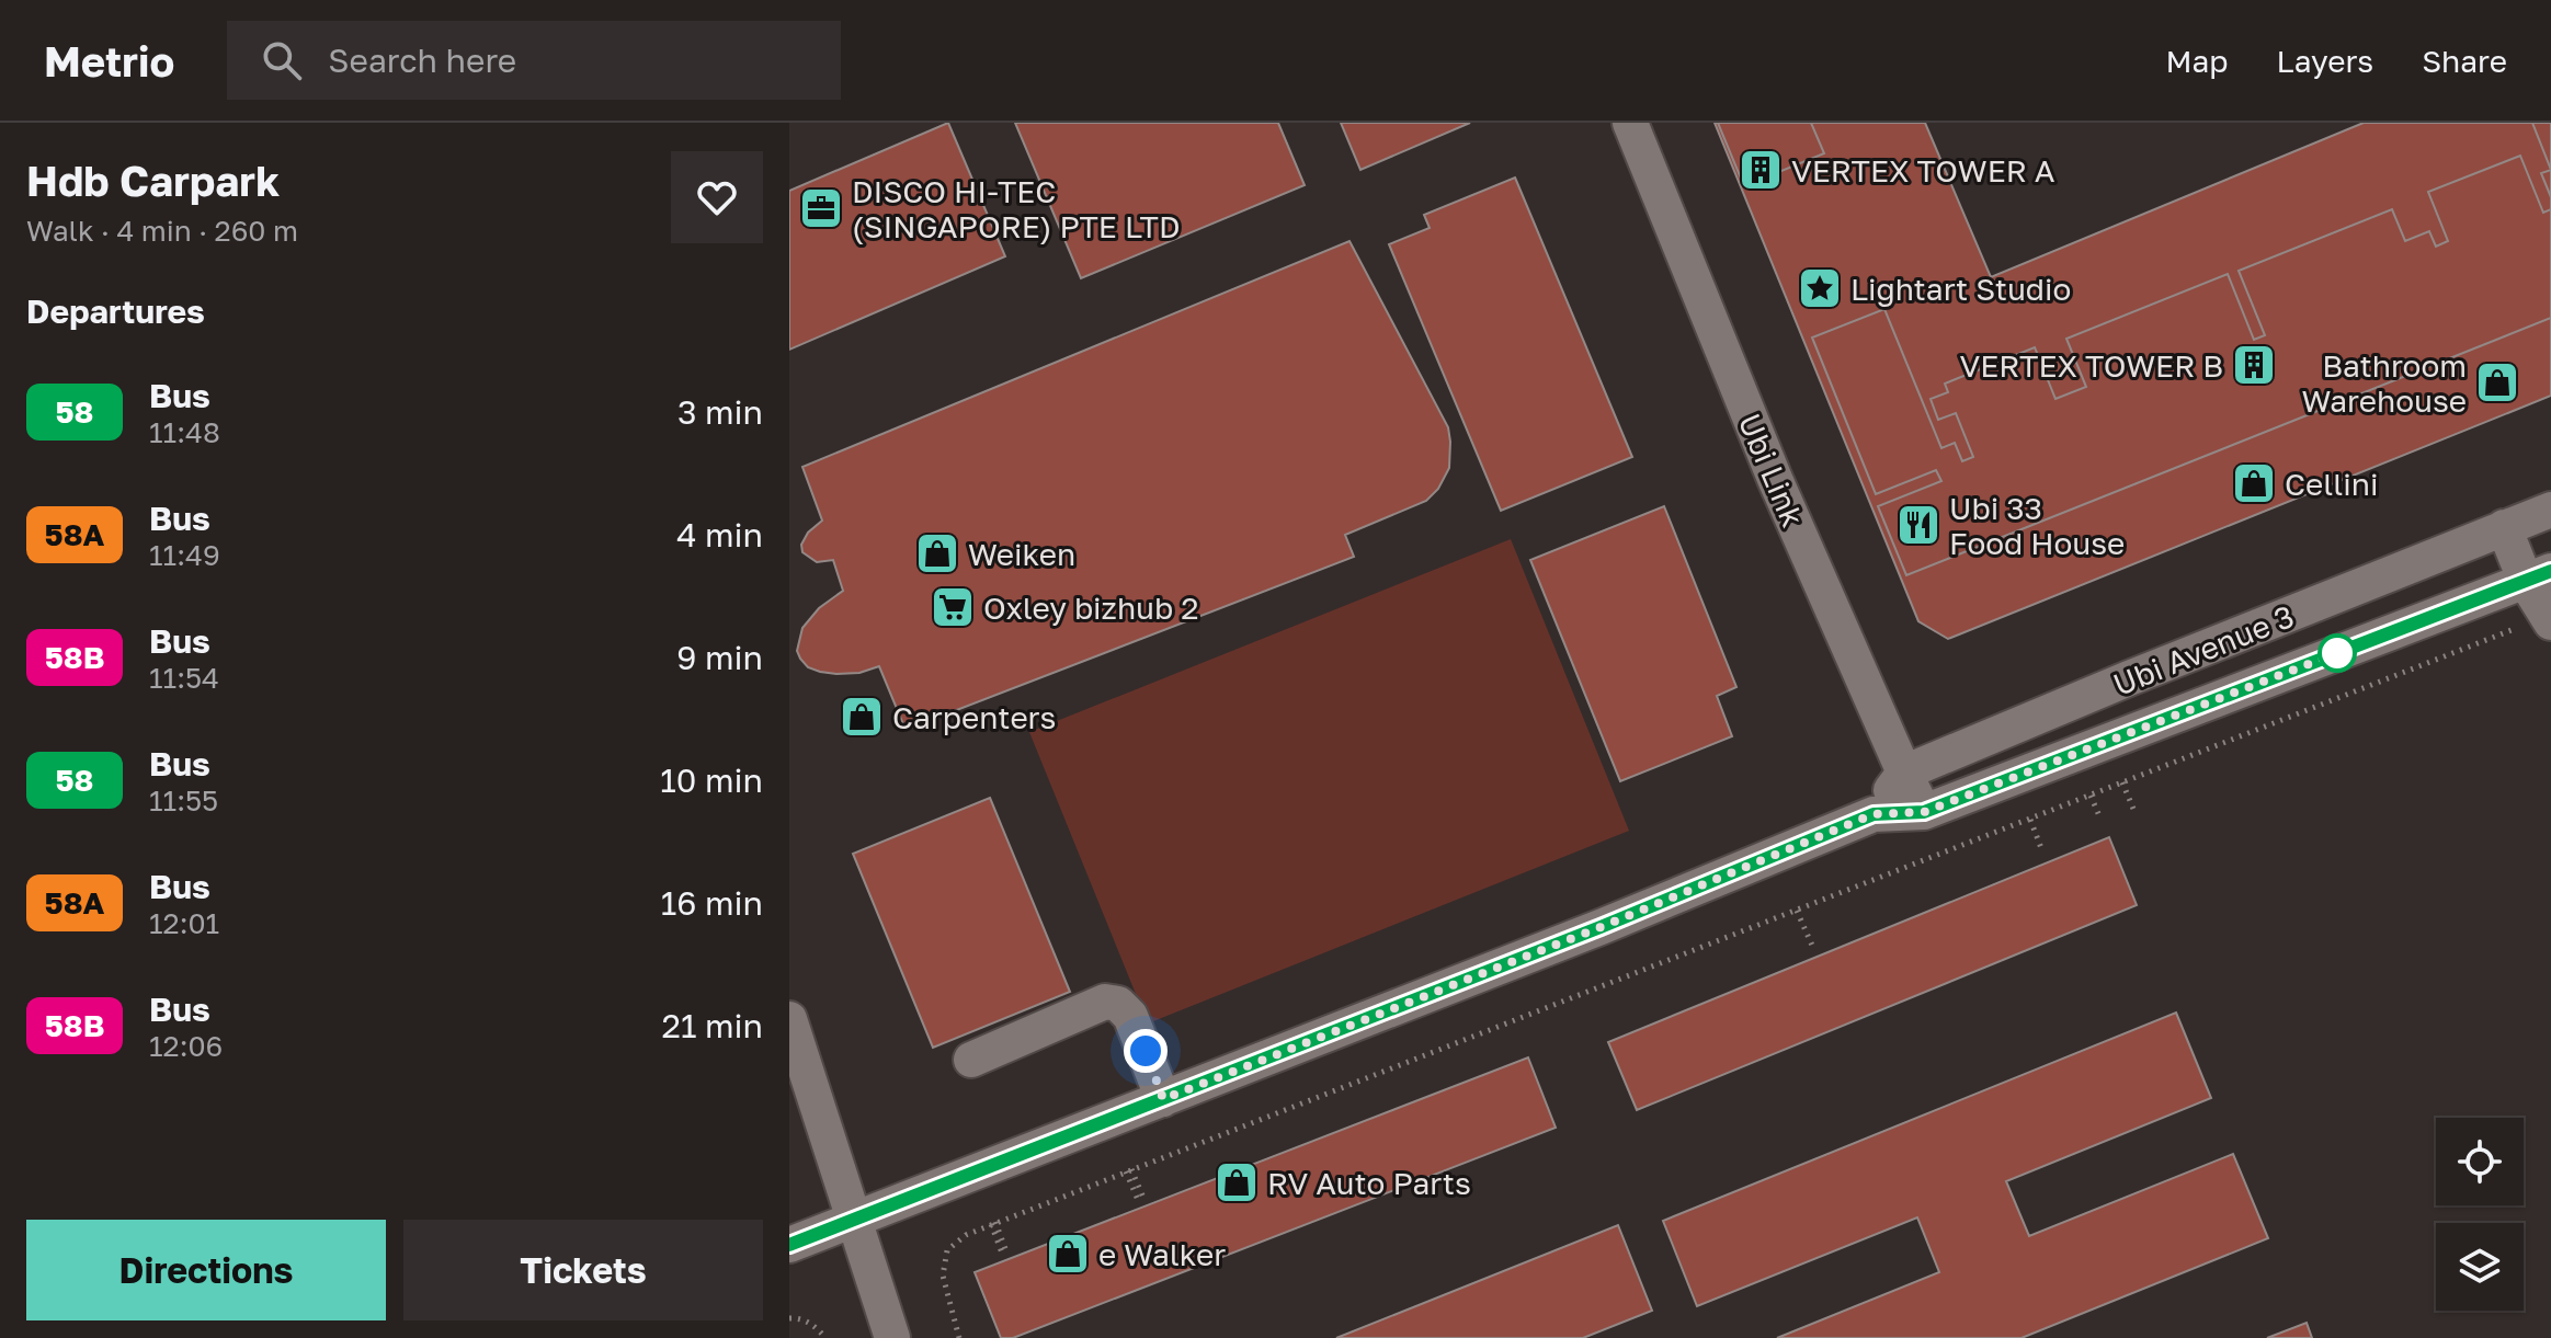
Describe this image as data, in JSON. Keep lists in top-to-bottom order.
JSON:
{
  "streets": {
    "street": ["Ubi Link", "Ubi Avenue 3"]
  },
  "crossings": [
    ["Ubi Link", "Ubi Avenue 3"]
  ],
  "places": {
    "building": ["VERTEX TOWER A", "VERTEX TOWER B"],
    "office": ["DISCO HI-TEC (SINGAPORE) PTE LTD"],
    "place": ["Lightart Studio"],
    "shop": [
      "Bathroom Warehouse",
      "Cellini",
      "Weiken",
      "Carpenters",
      "RV Auto Parts",
      "e Walker"
    ],
    "restaurant": ["Ubi 33 Food House"],
    "supermarket": ["Oxley bizhub 2"]
  },
  "lines": ["bus line 58"],
  "page": {
    "header": "Metrio",
    "search": "Search here",
    "nav": ["Map", "Layers", "Share"],
    "heading": [
      ["Hdb Carpark", "Walk · 4 min · 260 m"],
      "Departures"
    ],
    "list": [
      {
        "mark": "58",
        "name": "Bus",
        "note": "11:48",
        "value": "3 min"
      },
      {
        "mark": "58A",
        "name": "Bus",
        "note": "11:49",
        "value": "4 min"
      },
      {
        "mark": "58B",
        "name": "Bus",
        "note": "11:54",
        "value": "9 min"
      },
      {
        "mark": "58",
        "name": "Bus",
        "note": "11:55",
        "value": "10 min"
      },
      {
        "mark": "58A",
        "name": "Bus",
        "note": "12:01",
        "value": "16 min"
      },
      {
        "mark": "58B",
        "name": "Bus",
        "note": "12:06",
        "value": "21 min"
      }
    ],
    "buttons": ["Directions", "Tickets"]
  }
}
